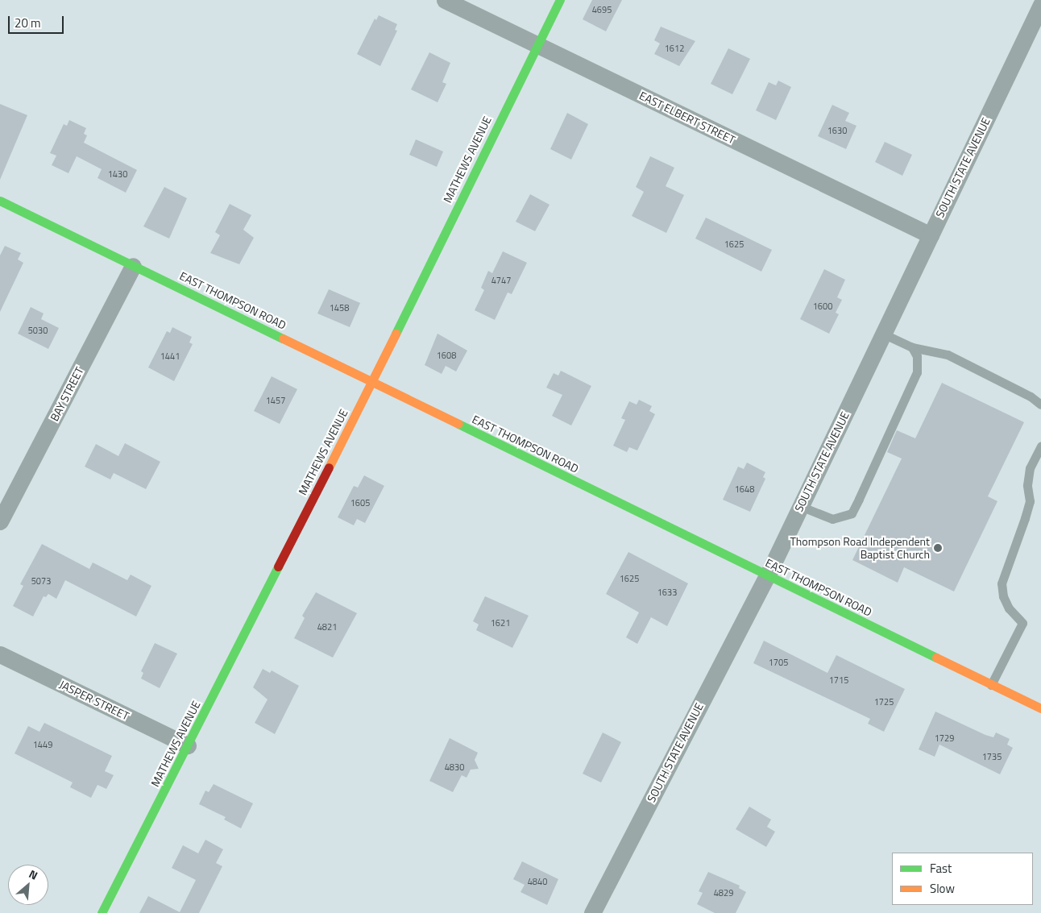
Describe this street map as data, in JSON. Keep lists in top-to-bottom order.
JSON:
{
  "streets": {
    "main road": ["MATHEWS AVENUE", "EAST THOMPSON ROAD"],
    "street": [
      "EAST ELBERT STREET",
      "SOUTH STATE AVENUE",
      "BAY STREET",
      "JASPER STREET"
    ]
  },
  "crossings": [
    ["EAST ELBERT STREET", "MATHEWS AVENUE"],
    ["EAST ELBERT STREET", "SOUTH STATE AVENUE"],
    ["MATHEWS AVENUE", "EAST THOMPSON ROAD"],
    ["MATHEWS AVENUE", "JASPER STREET"],
    ["SOUTH STATE AVENUE", "EAST THOMPSON ROAD"],
    ["EAST THOMPSON ROAD", "BAY STREET"]
  ],
  "places": ["Thompson Road Independent Baptist Church"],
  "house_numbers": [
    "4695",
    "1612",
    "1630",
    "1430",
    "1625",
    "4747",
    "1600",
    "1458",
    "5030",
    "1608",
    "1441",
    "1457",
    "1648",
    "1605",
    "1625",
    "5073",
    "1633",
    "1621",
    "4821",
    "1705",
    "1715",
    "1725",
    "1729",
    "1449",
    "1735",
    "4830",
    "4840",
    "4829"
  ],
  "legend": ["Fast", "Slow"],
  "scale_bar": "20 m",
  "north": "top right"
}
